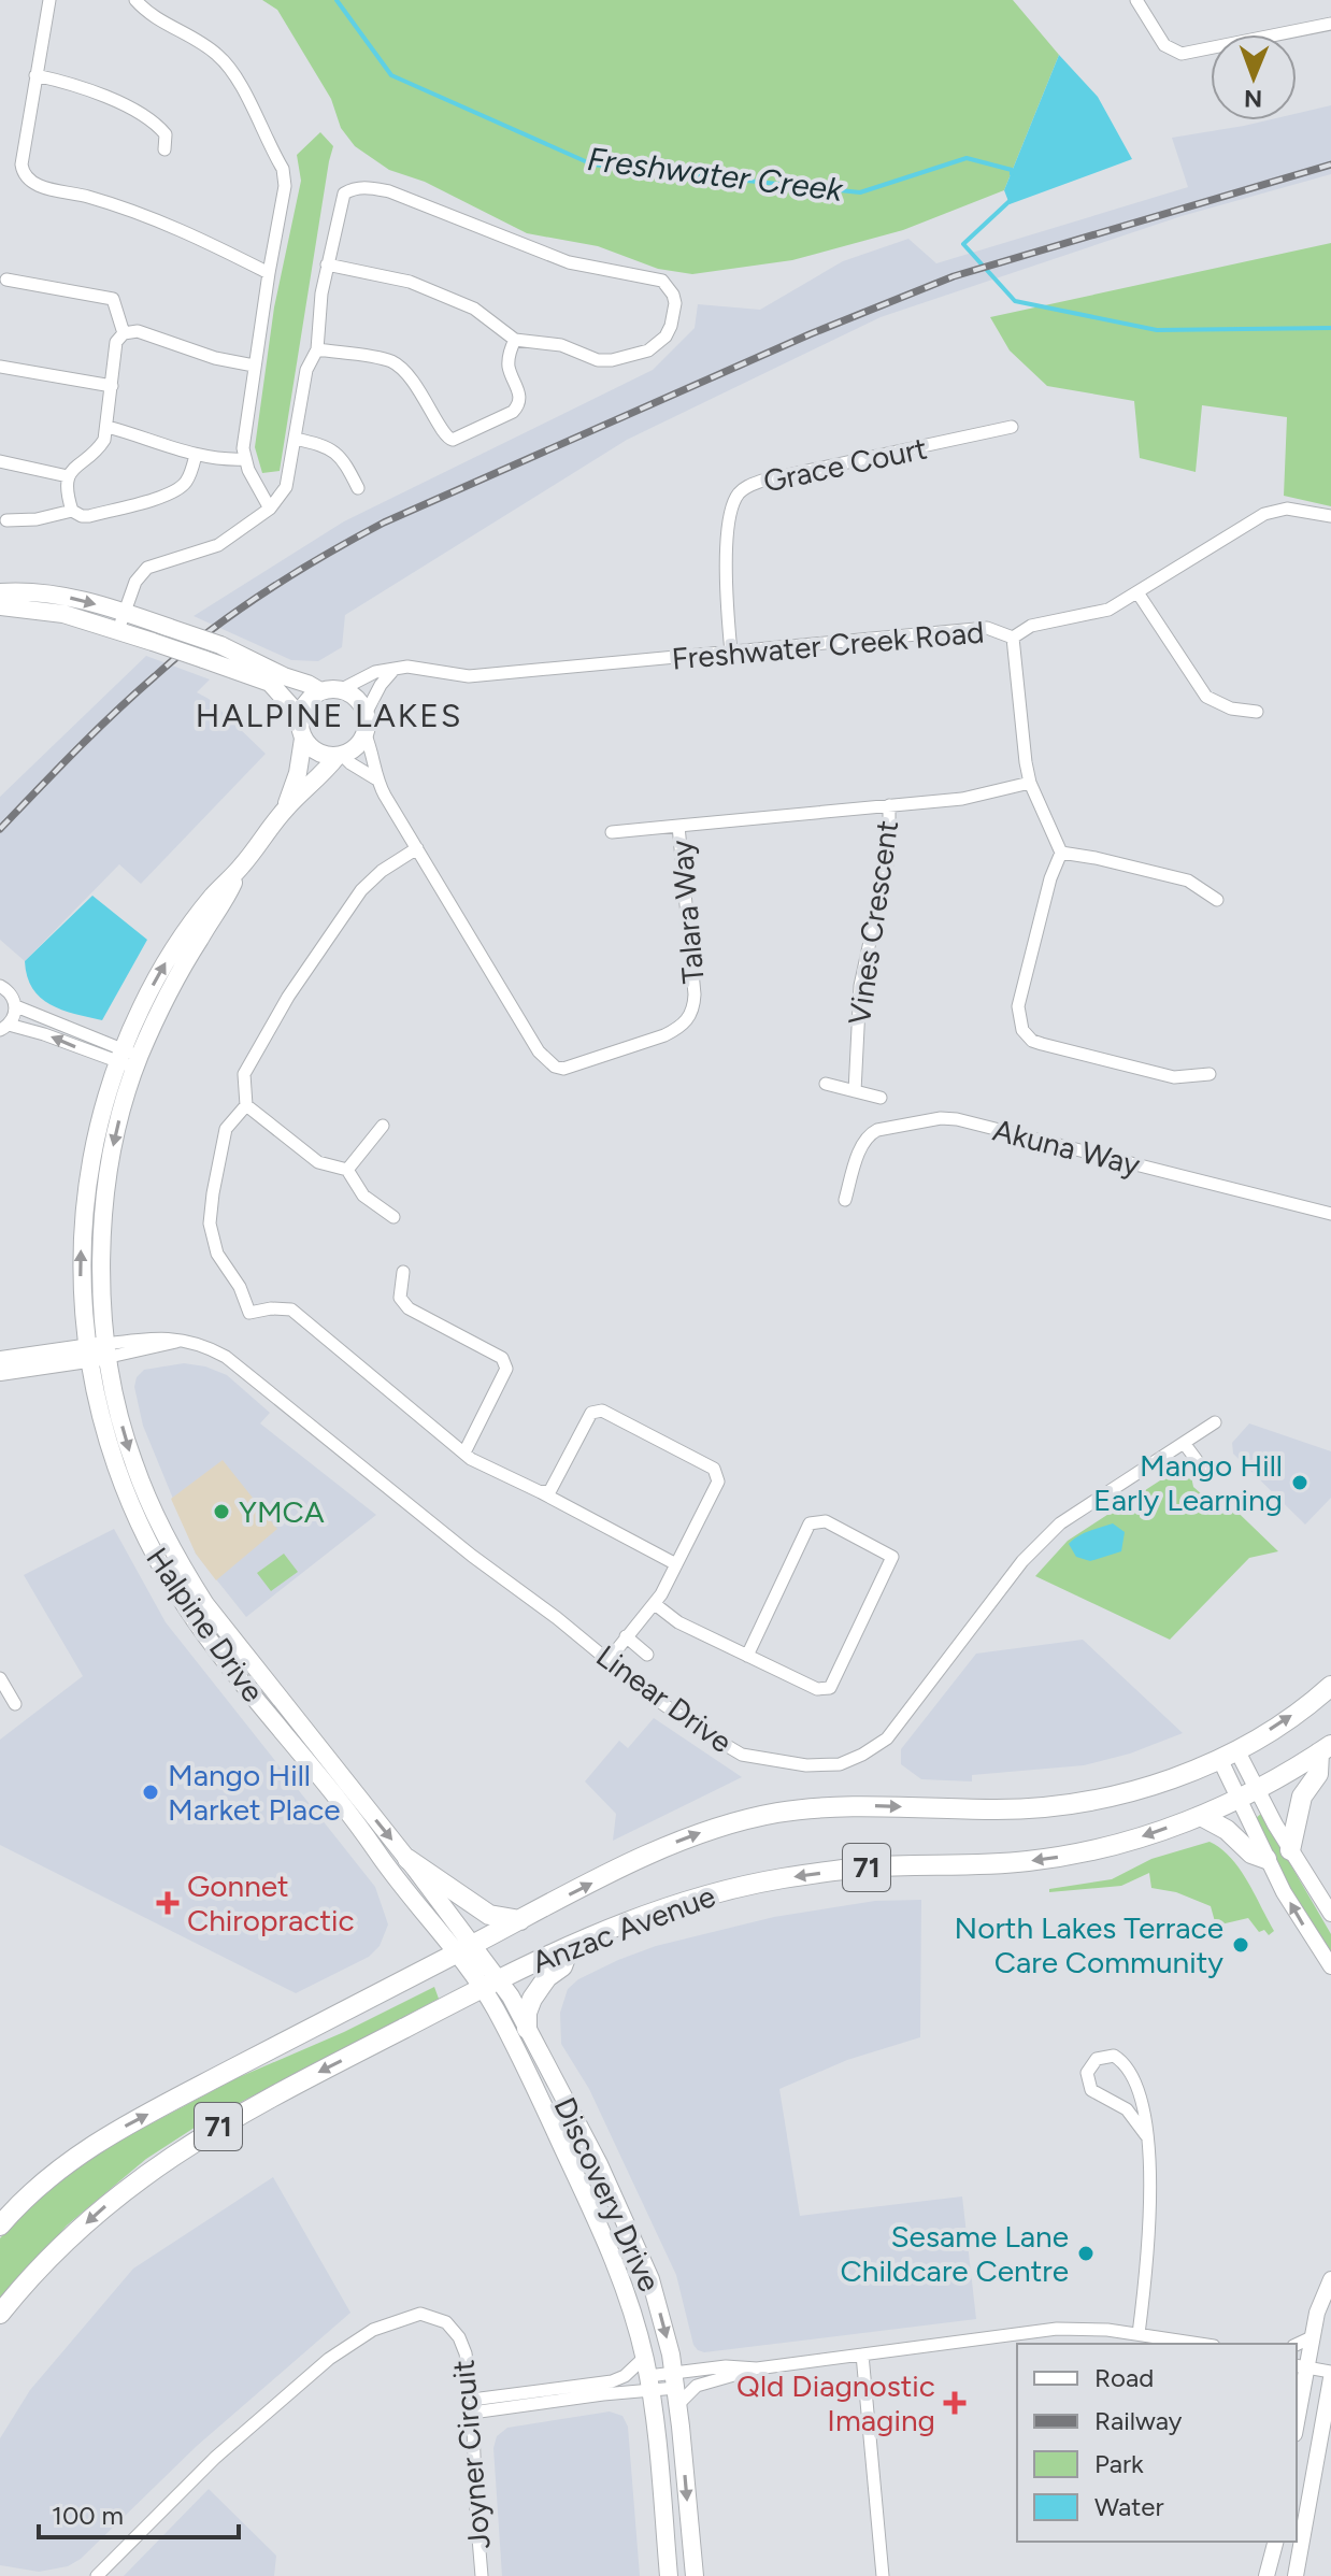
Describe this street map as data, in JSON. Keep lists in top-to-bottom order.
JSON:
{
  "streets": {
    "highway": ["71", "Anzac Avenue"],
    "main road": ["Halpine Drive", "Discovery Drive"],
    "street": [
      "Grace Court",
      "Freshwater Creek Road",
      "Talara Way",
      "Vines Crescent",
      "Akuna Way",
      "Linear Drive",
      "Joyner Circuit"
    ]
  },
  "crossings": [
    ["Grace Court", "Freshwater Creek Road"],
    ["Freshwater Creek Road", "Talara Way"],
    ["Freshwater Creek Road", "Halpine Drive"],
    ["Talara Way", "Vines Crescent"],
    ["Talara Way", "Halpine Drive"],
    ["Halpine Drive", "Linear Drive"],
    ["Halpine Drive", "Anzac Avenue"],
    ["Anzac Avenue", "Discovery Drive"]
  ],
  "districts": ["HALPINE LAKES"],
  "water": ["Freshwater Creek"],
  "places": {
    "other": [
      "Mango Hill Early Learning",
      "YMCA",
      "Mango Hill Market Place",
      "North Lakes Terrace Care Community",
      "Sesame Lane Childcare Centre"
    ],
    "health": ["Gonnet Chiropractic", "Qld Diagnostic Imaging"]
  },
  "legend": [
    "Road",
    "Railway",
    "Park",
    "Water"
  ],
  "scale_bar": "100 m",
  "north": "bottom"
}
